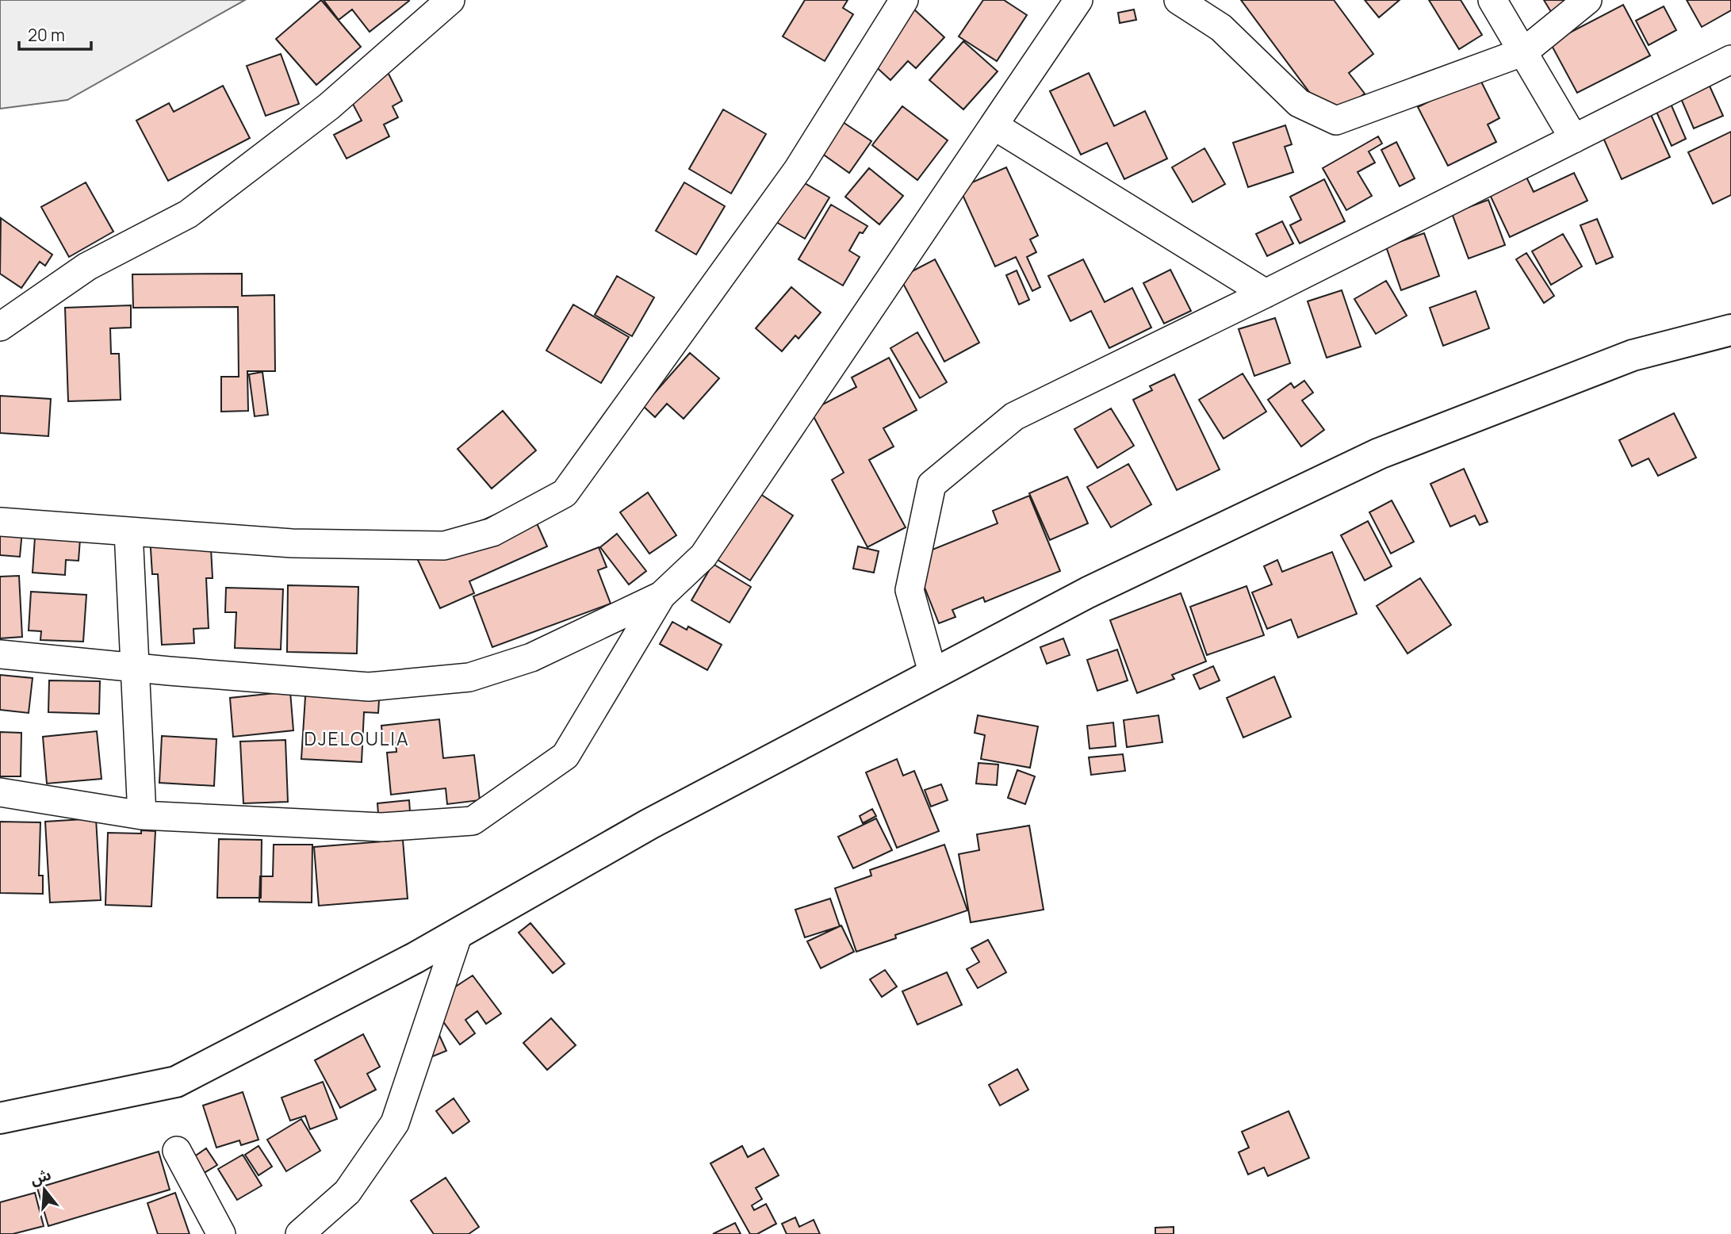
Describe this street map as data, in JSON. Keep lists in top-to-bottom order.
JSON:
{
  "districts": ["DJELOULIA"],
  "scale_bar": "20 m",
  "north": "top"
}
